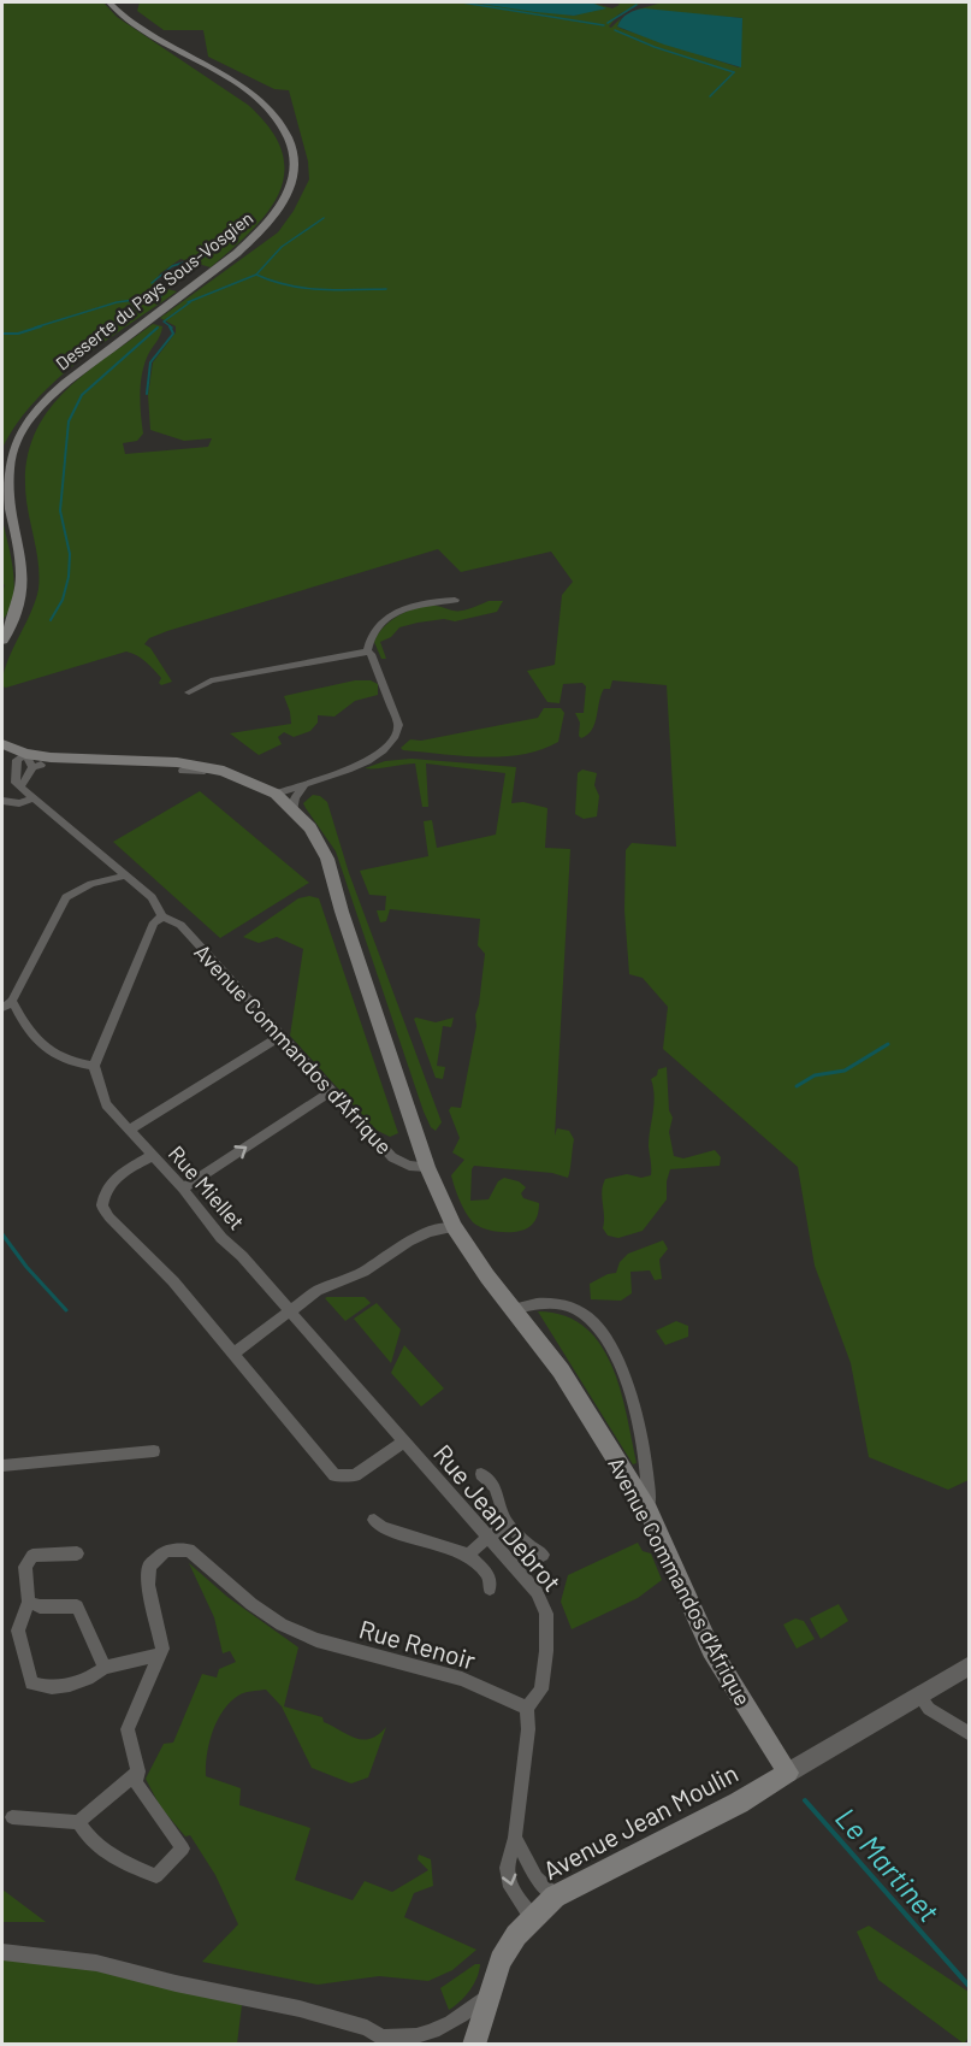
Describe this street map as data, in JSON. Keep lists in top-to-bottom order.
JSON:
{
  "streets": {
    "main road": ["Desserte du Pays Sous-Vosgien", "Avenue Commandos d'Afrique", "Avenue Jean Moulin"],
    "street": ["Rue Miellet", "Rue Jean Debrot", "Rue Renoir"]
  },
  "crossings": [
    ["Avenue Commandos d'Afrique", "Avenue Jean Moulin"],
    ["Rue Miellet", "Rue Jean Debrot"],
    ["Rue Jean Debrot", "Rue Renoir"]
  ],
  "water": ["Le Martinet"]
}
